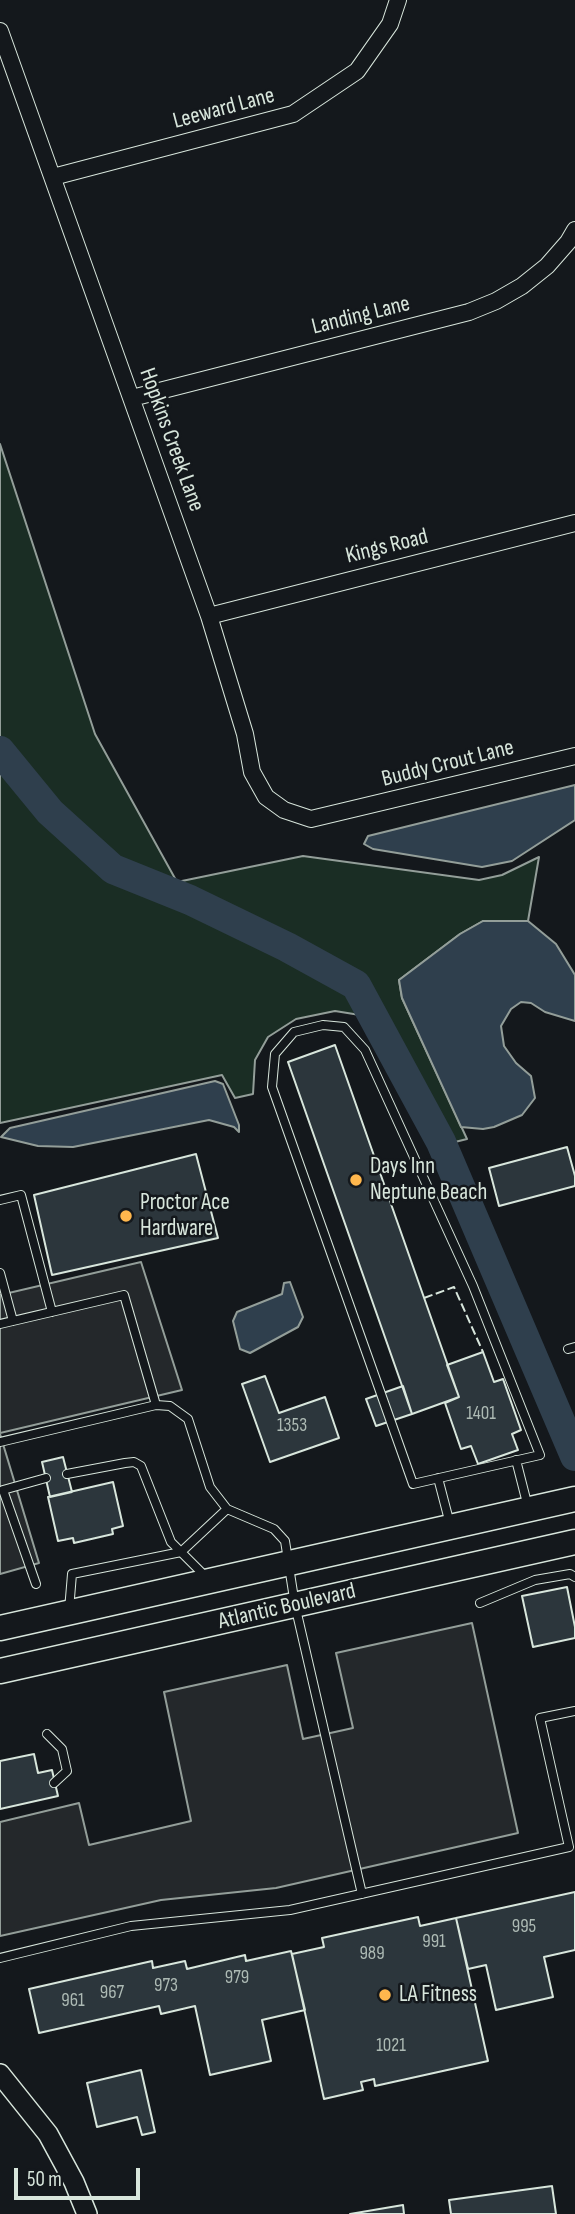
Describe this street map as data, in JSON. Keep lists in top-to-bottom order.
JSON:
{
  "streets": {
    "highway": ["Atlantic Boulevard"],
    "street": [
      "Leeward Lane",
      "Landing Lane",
      "Hopkins Creek Lane",
      "Kings Road",
      "Buddy Crout Lane"
    ]
  },
  "crossings": [
    ["Leeward Lane", "Hopkins Creek Lane"],
    ["Landing Lane", "Hopkins Creek Lane"],
    ["Hopkins Creek Lane", "Kings Road"],
    ["Hopkins Creek Lane", "Buddy Crout Lane"]
  ],
  "places": ["Days Inn Neptune Beach", "Proctor Ace Hardware", "LA Fitness"],
  "house_numbers": [
    "1401",
    "1353",
    "995",
    "991",
    "989",
    "979",
    "973",
    "967",
    "961",
    "1021"
  ],
  "scale_bar": "50 m"
}
